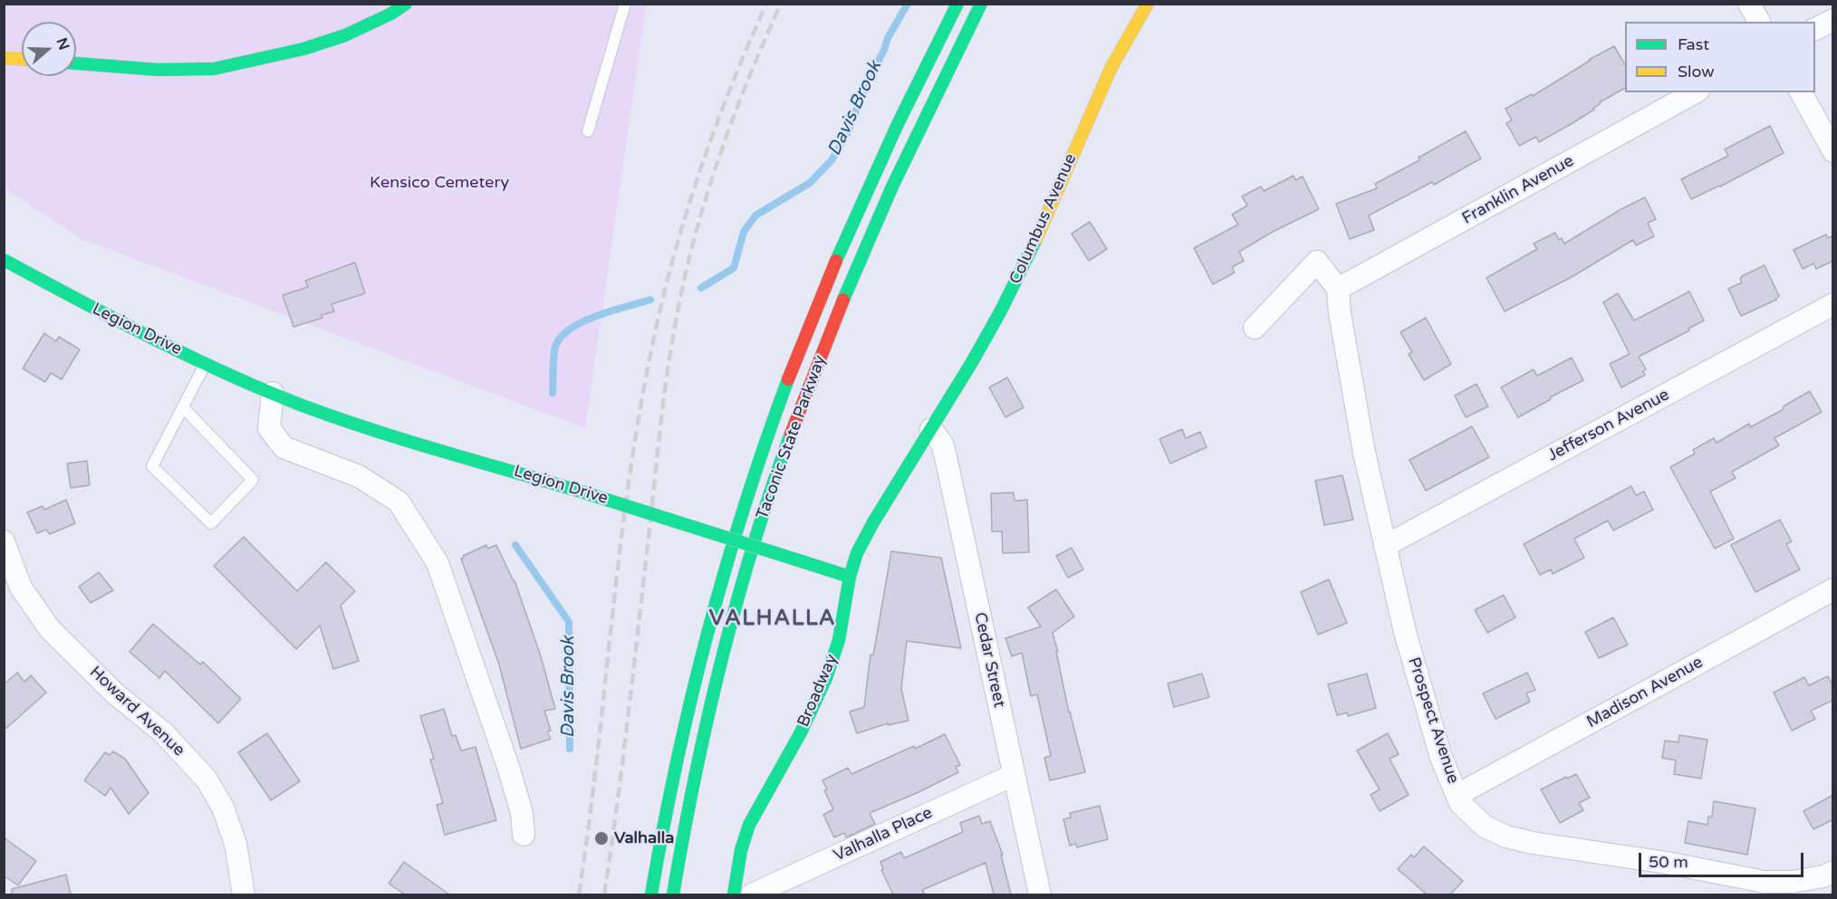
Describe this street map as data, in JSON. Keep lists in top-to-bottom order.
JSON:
{
  "streets": {
    "main road": [
      "Columbus Avenue",
      "Legion Drive",
      "Taconic State Parkway",
      "Broadway"
    ],
    "street": [
      "Franklin Avenue",
      "Jefferson Avenue",
      "Cedar Street",
      "Madison Avenue",
      "Howard Avenue",
      "Prospect Avenue",
      "Valhalla Place"
    ]
  },
  "crossings": [
    ["Franklin Avenue", "Prospect Avenue"],
    ["Columbus Avenue", "Cedar Street"],
    ["Columbus Avenue", "Broadway"],
    ["Legion Drive", "Broadway"],
    ["Jefferson Avenue", "Prospect Avenue"],
    ["Cedar Street", "Broadway"],
    ["Cedar Street", "Valhalla Place"],
    ["Madison Avenue", "Prospect Avenue"]
  ],
  "districts": ["VALHALLA"],
  "water": ["Davis Brook"],
  "parks": ["Kensico Cemetery"],
  "places": ["Valhalla"],
  "legend": ["Fast", "Slow"],
  "scale_bar": "50 m",
  "north": "right"
}
